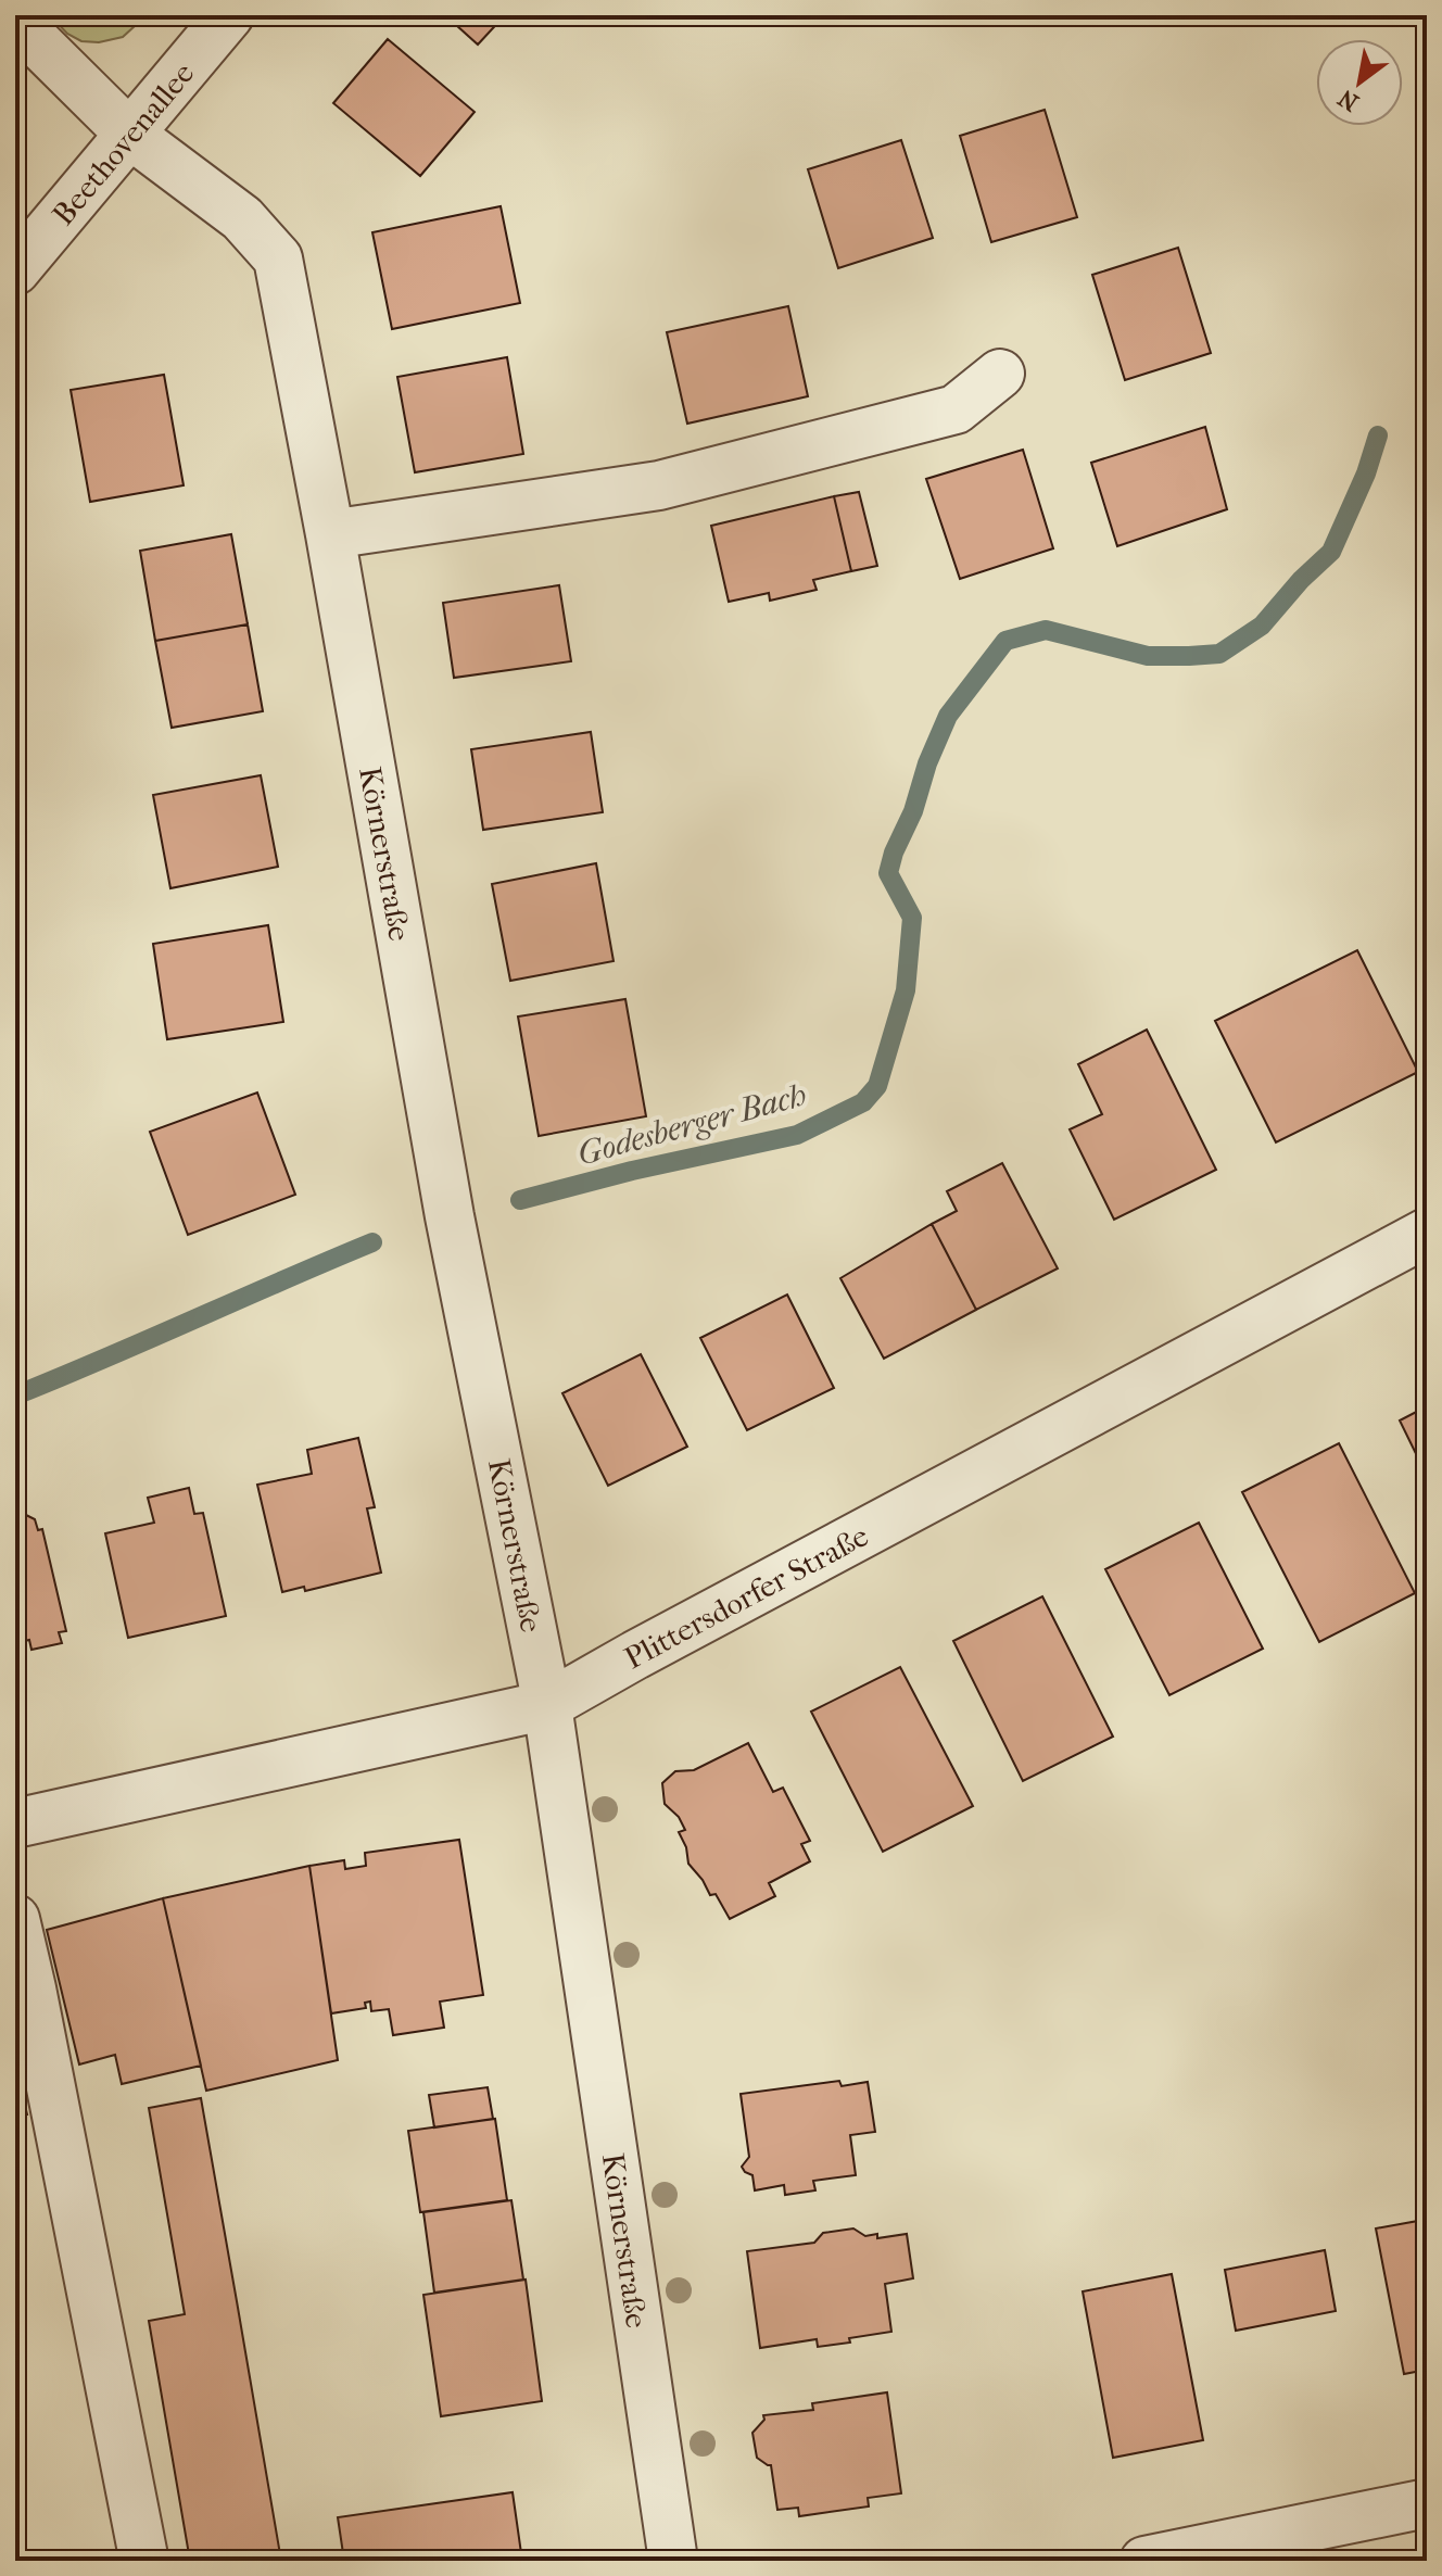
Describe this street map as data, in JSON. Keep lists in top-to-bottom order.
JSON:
{
  "streets": {
    "street": ["Beethovenallee", "Körnerstraße", "Plittersdorfer Straße"]
  },
  "crossings": [
    ["Beethovenallee", "Körnerstraße"],
    ["Körnerstraße", "Plittersdorfer Straße"]
  ],
  "water": ["Godesberger Bach"],
  "north": "bottom left"
}
